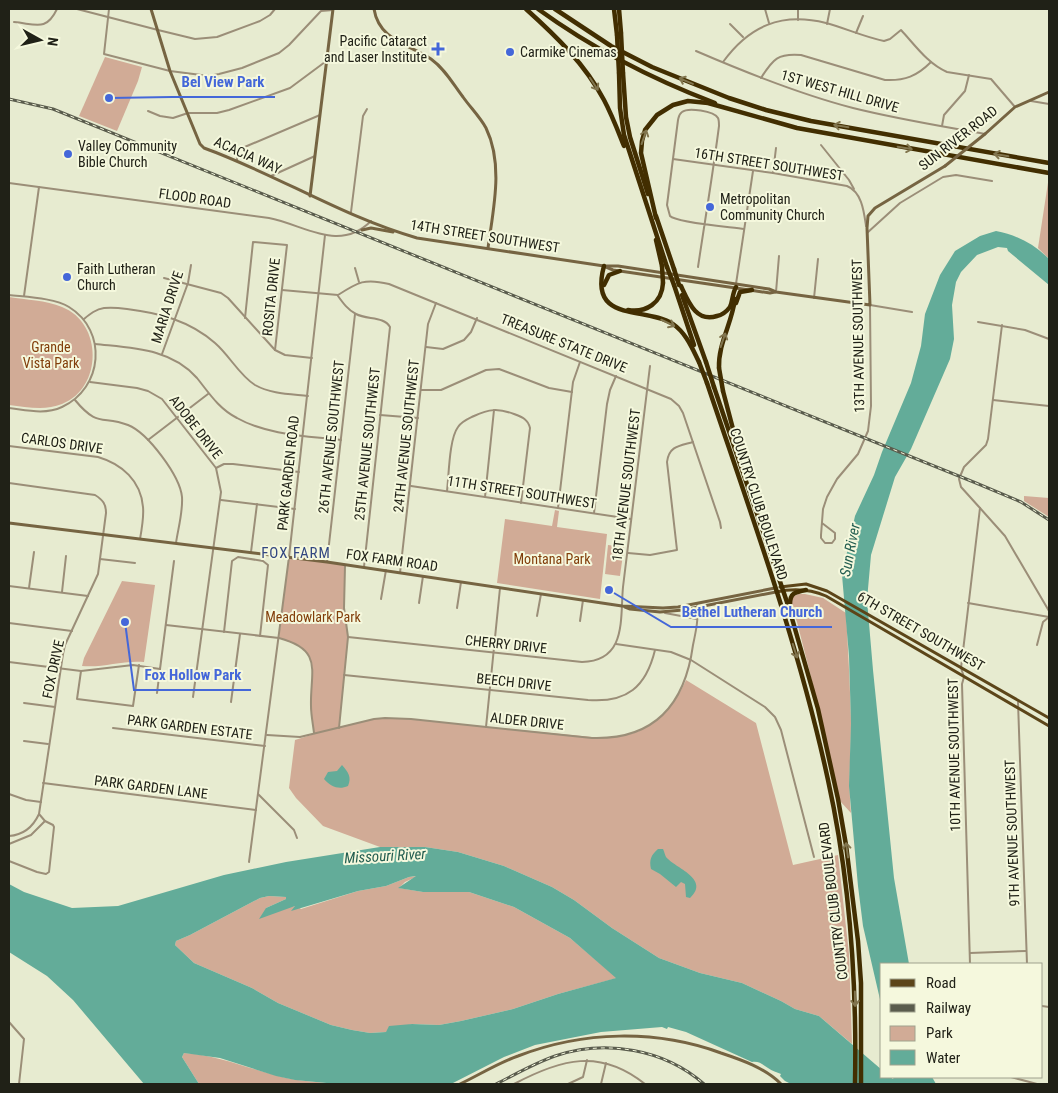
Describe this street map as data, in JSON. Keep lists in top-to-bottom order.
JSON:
{
  "streets": {
    "highway": ["COUNTRY CLUB BOULEVARD"],
    "main road": ["6TH STREET SOUTHWEST"],
    "street": [
      "1ST WEST HILL DRIVE",
      "SUN RIVER ROAD",
      "ACACIA WAY",
      "16TH STREET SOUTHWEST",
      "FLOOD ROAD",
      "14TH STREET SOUTHWEST",
      "ROSITA DRIVE",
      "MARIA DRIVE",
      "13TH AVENUE SOUTHWEST",
      "TREASURE STATE DRIVE",
      "ADOBE DRIVE",
      "24TH AVENUE SOUTHWEST",
      "26TH AVENUE SOUTHWEST",
      "CARLOS DRIVE",
      "25TH AVENUE SOUTHWEST",
      "PARK GARDEN ROAD",
      "18TH AVENUE SOUTHWEST",
      "11TH STREET SOUTHWEST",
      "FOX FARM ROAD",
      "CHERRY DRIVE",
      "FOX DRIVE",
      "BEECH DRIVE",
      "ALDER DRIVE",
      "PARK GARDEN ESTATE",
      "10TH AVENUE SOUTHWEST",
      "PARK GARDEN LANE",
      "9TH AVENUE SOUTHWEST"
    ]
  },
  "crossings": [
    ["1ST WEST HILL DRIVE", "SUN RIVER ROAD"],
    ["SUN RIVER ROAD", "13TH AVENUE SOUTHWEST"],
    ["ACACIA WAY", "14TH STREET SOUTHWEST"],
    ["16TH STREET SOUTHWEST", "13TH AVENUE SOUTHWEST"],
    ["FLOOD ROAD", "PARK GARDEN ROAD"],
    ["14TH STREET SOUTHWEST", "13TH AVENUE SOUTHWEST"],
    ["TREASURE STATE DRIVE", "24TH AVENUE SOUTHWEST"],
    ["TREASURE STATE DRIVE", "18TH AVENUE SOUTHWEST"],
    ["ADOBE DRIVE", "FOX FARM ROAD"],
    ["24TH AVENUE SOUTHWEST", "11TH STREET SOUTHWEST"],
    ["24TH AVENUE SOUTHWEST", "FOX FARM ROAD"],
    ["26TH AVENUE SOUTHWEST", "25TH AVENUE SOUTHWEST"],
    ["26TH AVENUE SOUTHWEST", "FOX FARM ROAD"],
    ["CARLOS DRIVE", "FOX FARM ROAD"],
    ["25TH AVENUE SOUTHWEST", "FOX FARM ROAD"],
    ["PARK GARDEN ROAD", "FOX FARM ROAD"],
    ["PARK GARDEN ROAD", "ALDER DRIVE"],
    ["PARK GARDEN ROAD", "PARK GARDEN ESTATE"],
    ["PARK GARDEN ROAD", "PARK GARDEN LANE"],
    ["18TH AVENUE SOUTHWEST", "11TH STREET SOUTHWEST"],
    ["18TH AVENUE SOUTHWEST", "FOX FARM ROAD"],
    ["COUNTRY CLUB BOULEVARD", "FOX FARM ROAD"],
    ["COUNTRY CLUB BOULEVARD", "6TH STREET SOUTHWEST"],
    ["FOX FARM ROAD", "6TH STREET SOUTHWEST"],
    ["FOX FARM ROAD", "FOX DRIVE"],
    ["FOX FARM ROAD", "ALDER DRIVE"],
    ["6TH STREET SOUTHWEST", "10TH AVENUE SOUTHWEST"],
    ["6TH STREET SOUTHWEST", "9TH AVENUE SOUTHWEST"],
    ["FOX DRIVE", "PARK GARDEN LANE"]
  ],
  "districts": ["FOX FARM"],
  "water": ["Sun River", "Missouri River"],
  "parks": ["Grande Vista Park", "Montana Park", "Meadowlark Park"],
  "places": {
    "health": ["Pacific Cataract and Laser Institute"],
    "other": [
      "Carmike Cinemas",
      "Bel View Park",
      "Valley Community Bible Church",
      "Metropolitan Community Church",
      "Faith Lutheran Church",
      "Bethel Lutheran Church",
      "Fox Hollow Park"
    ]
  },
  "legend": [
    "Road",
    "Railway",
    "Park",
    "Water"
  ],
  "north": "right"
}
